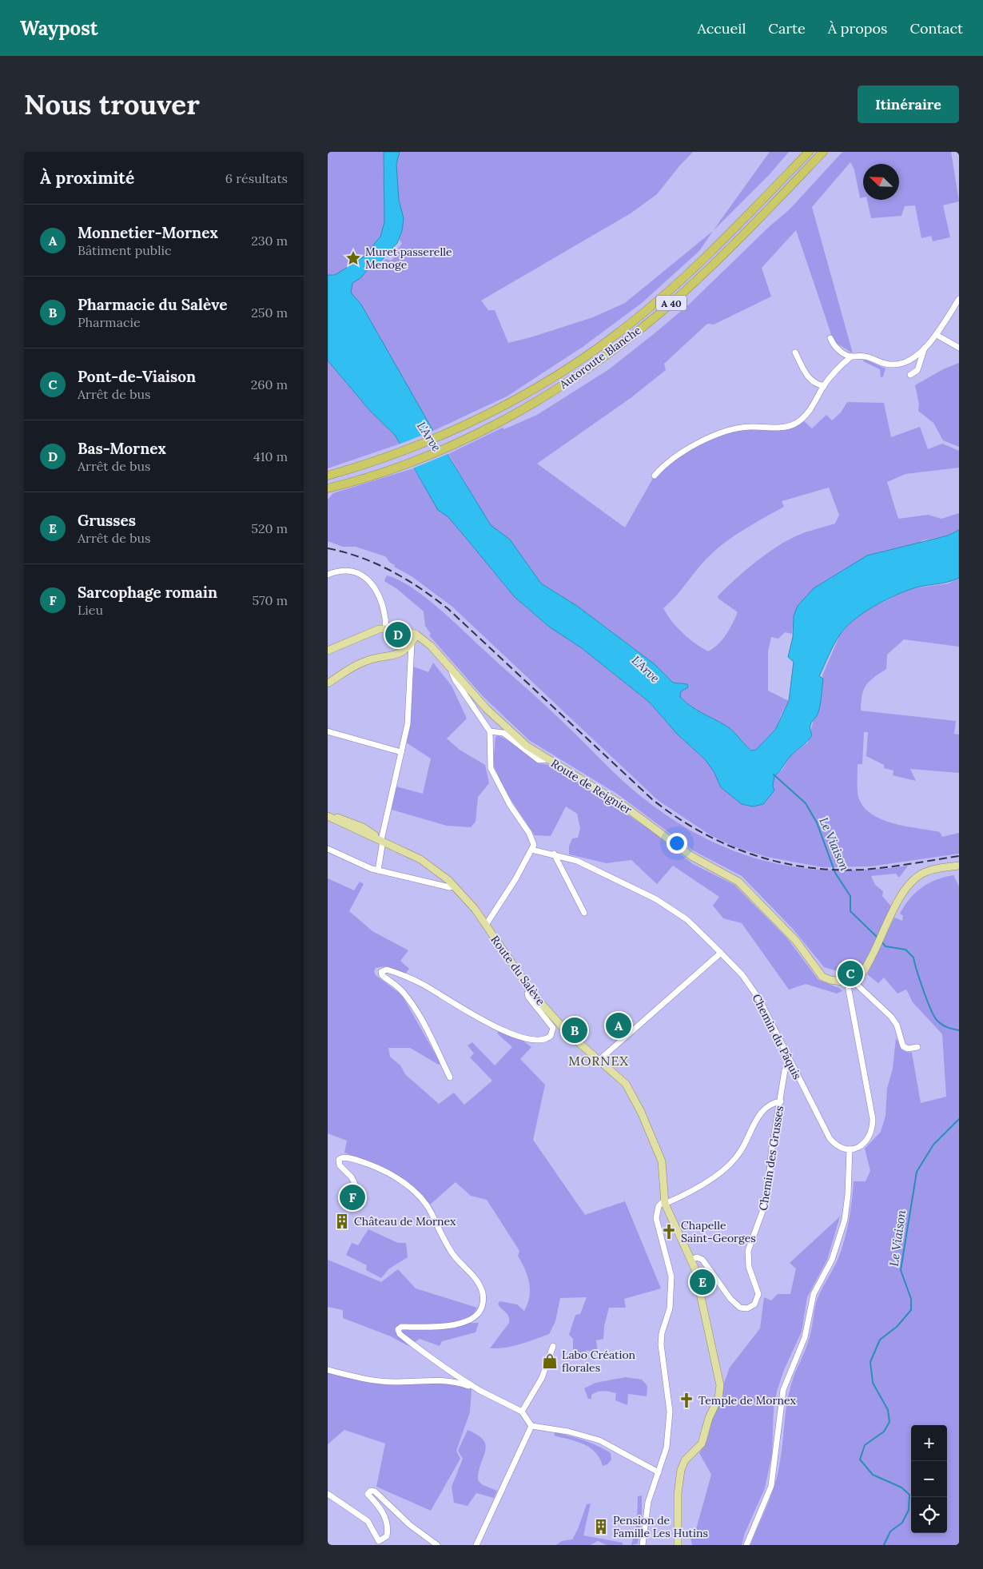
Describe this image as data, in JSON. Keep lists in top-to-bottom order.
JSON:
{
  "streets": {
    "highway": ["A 40", "Autoroute Blanche"],
    "main road": ["Route de Reignier", "Route du Salève"],
    "street": ["Chemin du Pâquis", "Chemin des Grusses"]
  },
  "crossings": [
    ["Route du Salève", "Chemin des Grusses"],
    ["Chemin du Pâquis", "Chemin des Grusses"]
  ],
  "districts": ["MORNEX"],
  "water": ["L'Arve", "Le Viaison"],
  "places": {
    "place": ["Muret passerelle Menoge"],
    "building": ["Château de Mornex", "Pension de Famille Les Hutins"],
    "church": ["Chapelle Saint-Georges", "Temple de Mornex"],
    "shop": ["Labo Création florales"]
  },
  "north": "top left",
  "page": {
    "header": "Waypost",
    "nav": [
      "Accueil",
      "Carte",
      "À propos",
      "Contact"
    ],
    "buttons": "Itinéraire",
    "title": "Nous trouver",
    "heading": ["À proximité", "6 résultats"],
    "list": [
      {
        "mark": "A",
        "name": "Monnetier-Mornex",
        "note": "Bâtiment public",
        "value": "230 m"
      },
      {
        "mark": "B",
        "name": "Pharmacie du Salève",
        "note": "Pharmacie",
        "value": "250 m"
      },
      {
        "mark": "C",
        "name": "Pont-de-Viaison",
        "note": "Arrêt de bus",
        "value": "260 m"
      },
      {
        "mark": "D",
        "name": "Bas-Mornex",
        "note": "Arrêt de bus",
        "value": "410 m"
      },
      {
        "mark": "E",
        "name": "Grusses",
        "note": "Arrêt de bus",
        "value": "520 m"
      },
      {
        "mark": "F",
        "name": "Sarcophage romain",
        "note": "Lieu",
        "value": "570 m"
      }
    ],
    "pins": [
      "D",
      "C",
      "A",
      "B",
      "F",
      "E"
    ],
    "map_buttons": ["+", "−"]
  }
}
